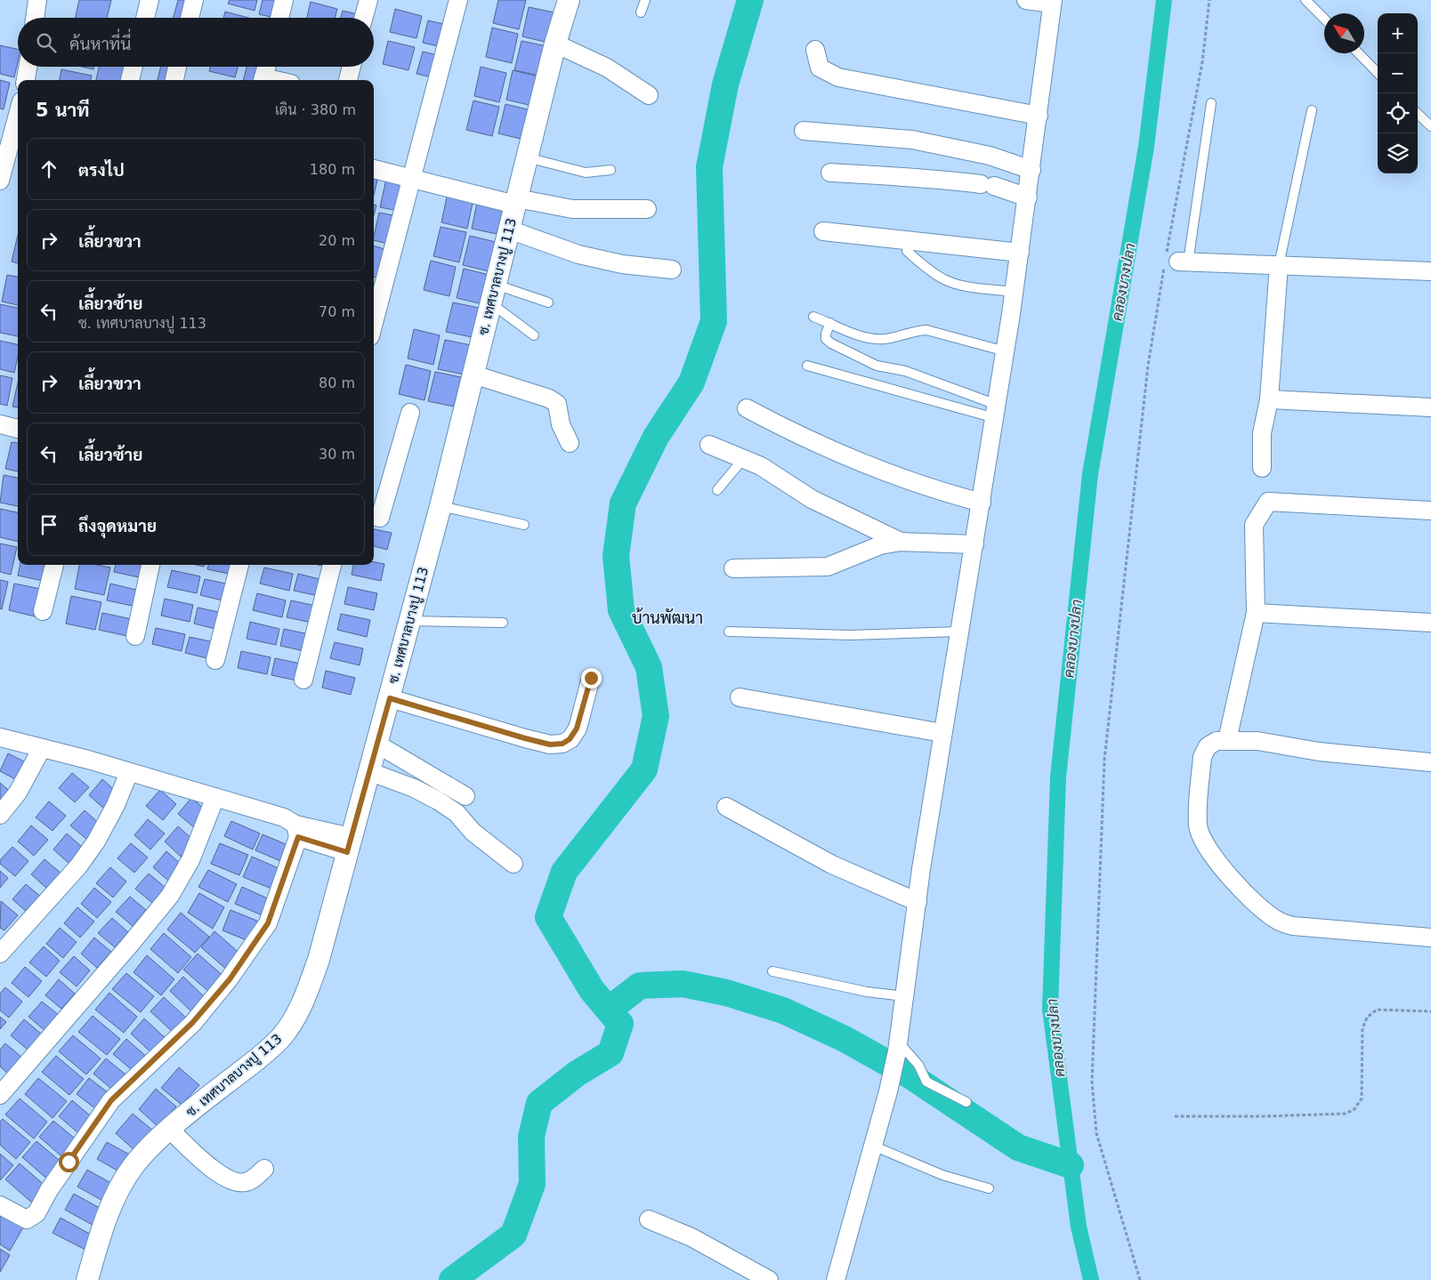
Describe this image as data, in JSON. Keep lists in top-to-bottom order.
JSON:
{
  "streets": {
    "street": ["ซ. เทศบาลบางปู 113"]
  },
  "districts": ["บ้านพัฒนา"],
  "water": ["คลองบางปลา"],
  "north": "top left",
  "page": {
    "map_buttons": ["+", "−"],
    "search": "ค้นหาที่นี่",
    "heading": ["5 นาที", "เดิน · 380 m"],
    "list": [
      ["ตรงไป", "180 m"],
      ["เลี้ยวขวา", "20 m"],
      ["เลี้ยวซ้าย", "ซ. เทศบาลบางปู 113", "70 m"],
      ["เลี้ยวขวา", "80 m"],
      ["เลี้ยวซ้าย", "30 m"],
      "ถึงจุดหมาย"
    ]
  }
}
